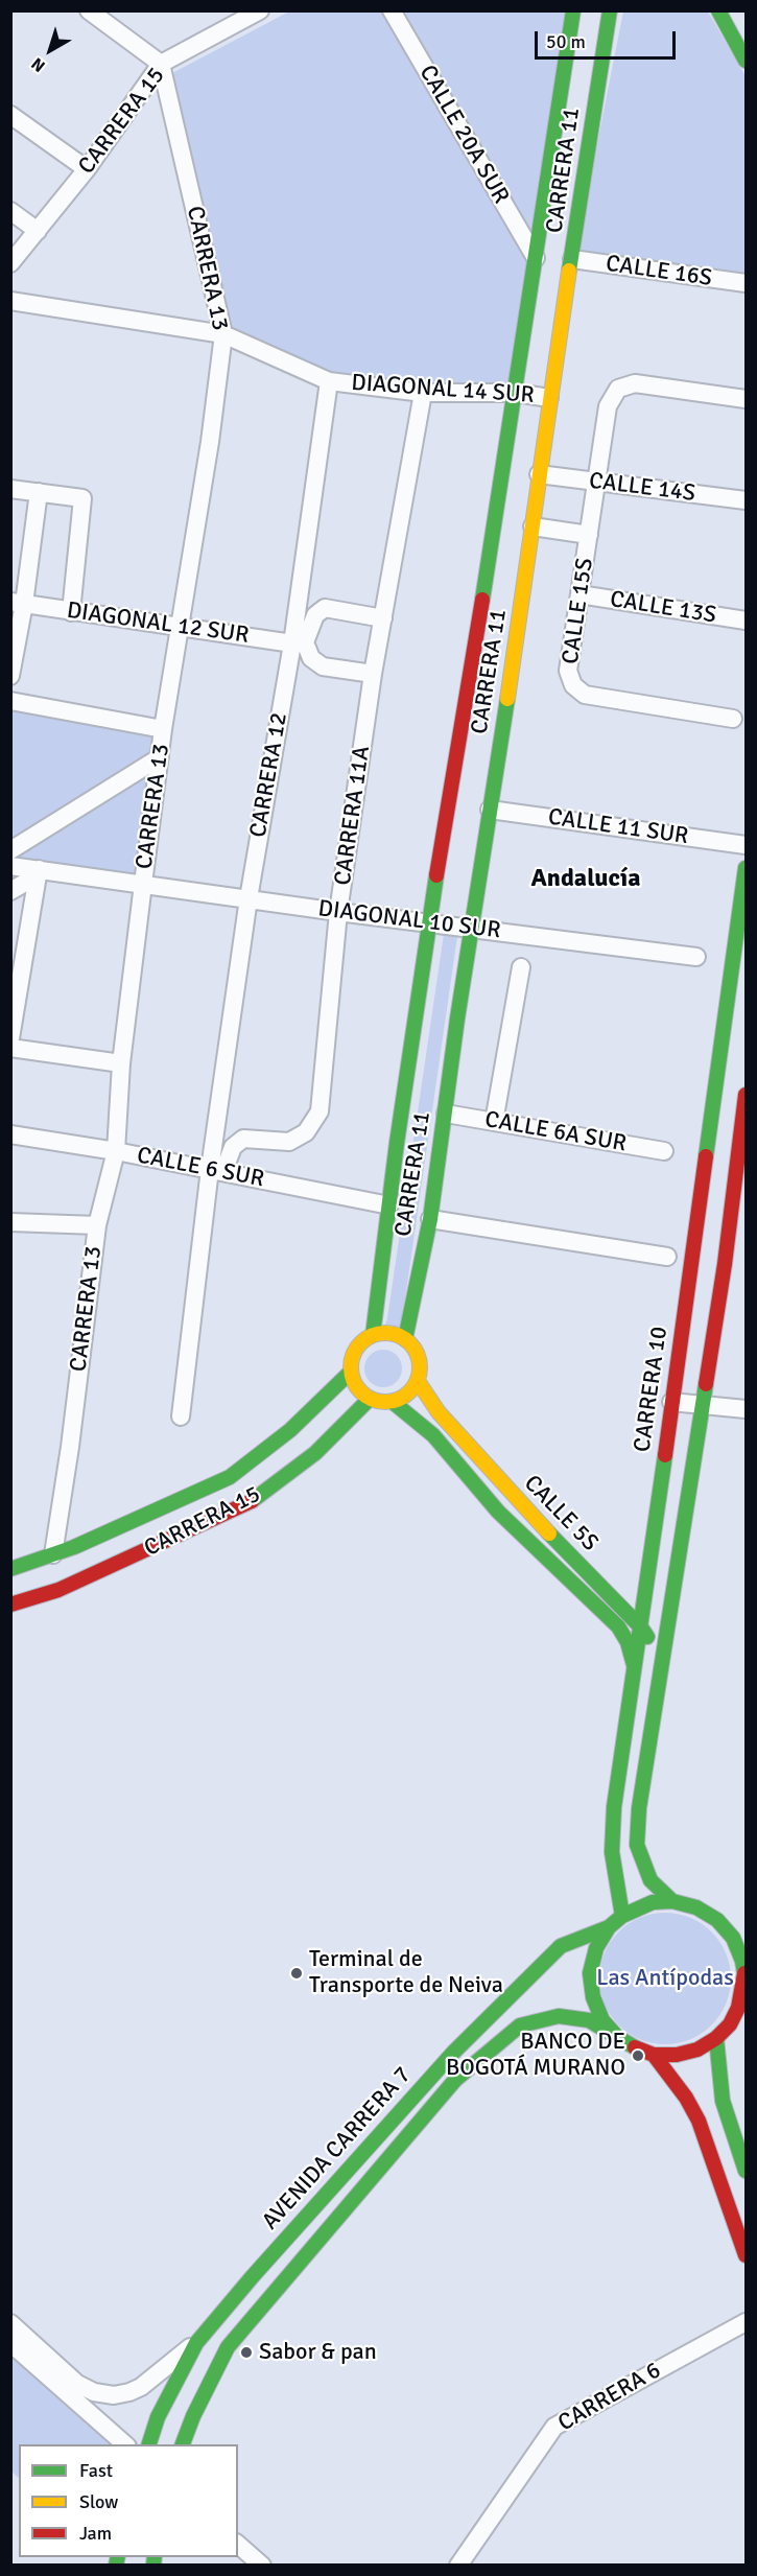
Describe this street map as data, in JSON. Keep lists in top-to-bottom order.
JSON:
{
  "streets": {
    "main road": [
      "CARRERA 15",
      "CARRERA 11",
      "CARRERA 10",
      "CALLE 5S",
      "AVENIDA CARRERA 7"
    ],
    "street": [
      "CALLE 20A SUR",
      "CARRERA 13",
      "CALLE 16S",
      "DIAGONAL 14 SUR",
      "CALLE 14S",
      "CALLE 13S",
      "CALLE 15S",
      "DIAGONAL 12 SUR",
      "CARRERA 12",
      "CARRERA 11A",
      "CALLE 11 SUR",
      "DIAGONAL 10 SUR",
      "CALLE 6A SUR",
      "CALLE 6 SUR",
      "CARRERA 6"
    ]
  },
  "crossings": [
    ["CARRERA 15", "CARRERA 11"],
    ["CARRERA 15", "CARRERA 13"],
    ["CARRERA 15", "CALLE 5S"],
    ["CALLE 20A SUR", "CARRERA 11"],
    ["CARRERA 11", "CALLE 16S"],
    ["CARRERA 11", "DIAGONAL 14 SUR"],
    ["CARRERA 11", "CALLE 14S"],
    ["CARRERA 11", "CALLE 15S"],
    ["CARRERA 11", "CALLE 11 SUR"],
    ["CARRERA 11", "DIAGONAL 10 SUR"],
    ["CARRERA 11", "CALLE 6A SUR"],
    ["CARRERA 11", "CALLE 6 SUR"],
    ["CARRERA 11", "CALLE 5S"],
    ["CARRERA 13", "DIAGONAL 14 SUR"],
    ["CARRERA 13", "DIAGONAL 12 SUR"],
    ["CARRERA 13", "DIAGONAL 10 SUR"],
    ["CARRERA 13", "CALLE 6 SUR"],
    ["DIAGONAL 14 SUR", "CARRERA 12"],
    ["DIAGONAL 14 SUR", "CARRERA 11A"],
    ["CALLE 14S", "CALLE 15S"],
    ["CALLE 13S", "CALLE 15S"],
    ["DIAGONAL 12 SUR", "CARRERA 12"],
    ["CARRERA 12", "CARRERA 11A"],
    ["CARRERA 12", "DIAGONAL 10 SUR"],
    ["CARRERA 12", "CALLE 6 SUR"],
    ["CARRERA 11A", "DIAGONAL 10 SUR"],
    ["CARRERA 11A", "CALLE 6 SUR"],
    ["CARRERA 10", "CALLE 5S"],
    ["CARRERA 10", "AVENIDA CARRERA 7"]
  ],
  "districts": ["Andalucía"],
  "parks": ["Las Antípodas"],
  "places": ["Terminal de Transporte de Neiva", "BANCO DE BOGOTÁ MURANO", "Sabor & pan"],
  "legend": ["Fast", "Slow", "Jam"],
  "scale_bar": "50 m",
  "north": "bottom left"
}
